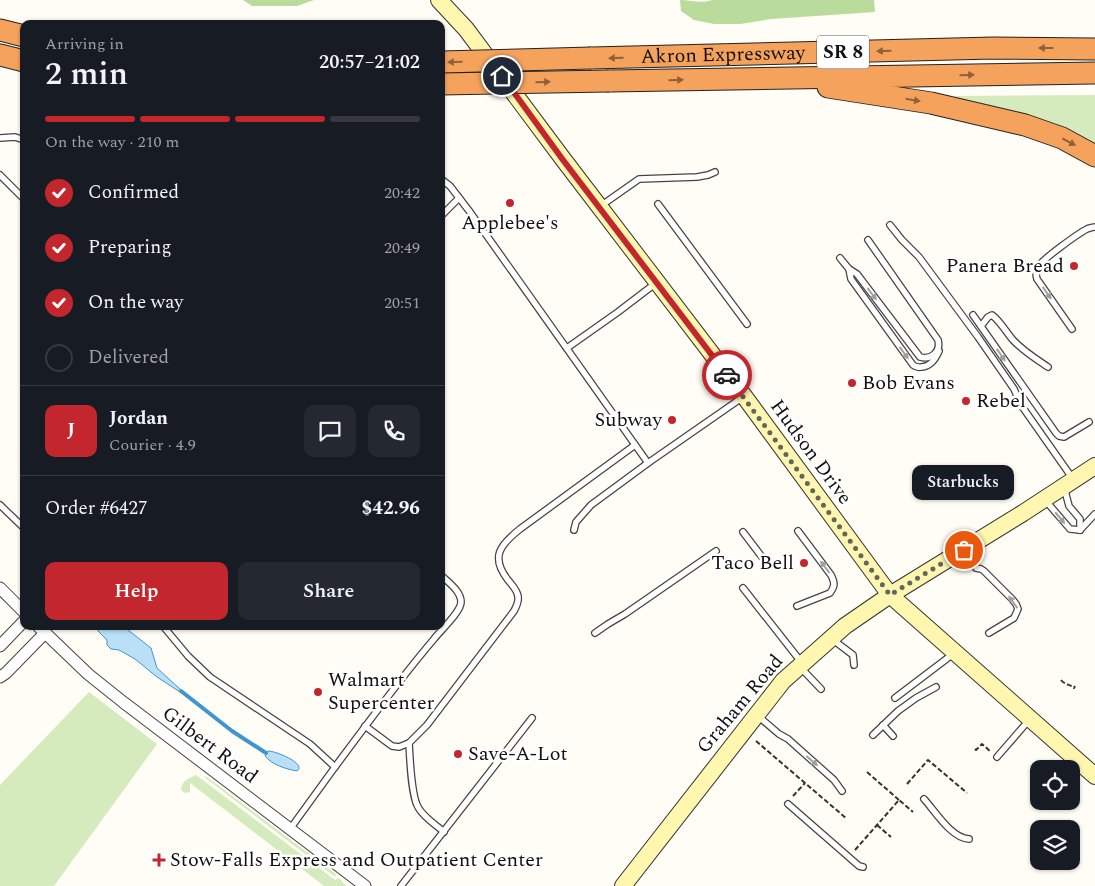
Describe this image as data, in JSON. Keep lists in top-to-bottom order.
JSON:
{
  "streets": {
    "highway": ["SR 8", "Akron Expressway"],
    "street": ["Hudson Drive", "Graham Road", "Gilbert Road"]
  },
  "crossings": [
    ["Hudson Drive", "Graham Road"]
  ],
  "places": {
    "other": [
      "Applebee's",
      "Panera Bread",
      "Bob Evans",
      "Rebel",
      "Subway",
      "Starbucks",
      "Taco Bell",
      "Walmart Supercenter",
      "Save-A-Lot"
    ],
    "health": ["Stow-Falls Express and Outpatient Center"]
  },
  "page": {
    "heading": ["2 min", "Arriving in", "20:57–21:02"],
    "panel": [
      "Jordan",
      "Courier · 4.9",
      "Order #6427",
      "$42.96"
    ],
    "bar": "On the way · 210 m",
    "list": [
      ["Confirmed", "20:42"],
      ["Preparing", "20:49"],
      ["On the way", "20:51"],
      "Delivered"
    ],
    "round": "J",
    "bubble": "Starbucks",
    "buttons": ["Help", "Share"]
  }
}
